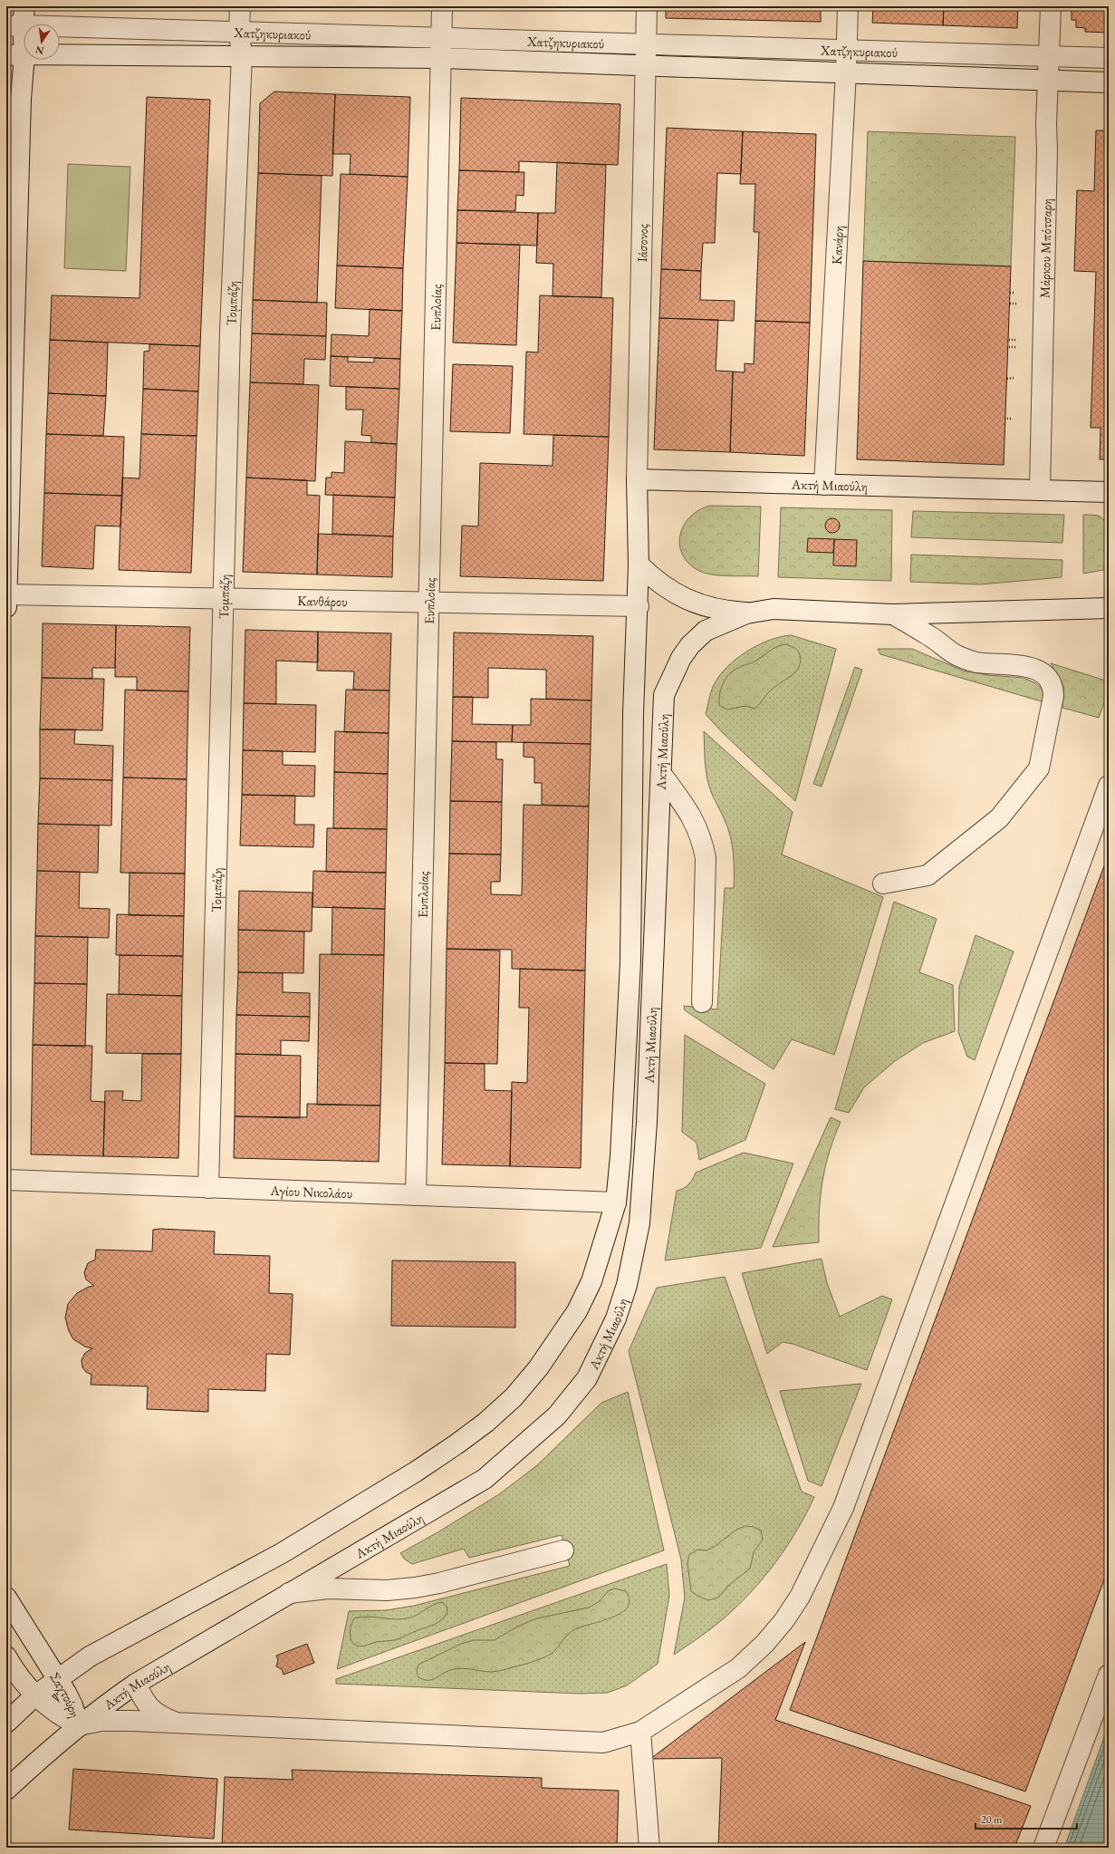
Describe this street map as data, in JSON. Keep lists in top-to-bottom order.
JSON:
{
  "streets": {
    "street": [
      "Χατζηκυριακού",
      "Ιάσονος",
      "Κανάρη",
      "Μάρκου Μπότσαρη",
      "Τομπάζη",
      "Ευπλοίας",
      "Ακτή Μιαούλη",
      "Κανθάρου",
      "Αγίου Νικολάου",
      "Σαχτούρη"
    ]
  },
  "crossings": [
    ["Χατζηκυριακού", "Ιάσονος"],
    ["Χατζηκυριακού", "Κανάρη"],
    ["Χατζηκυριακού", "Μάρκου Μπότσαρη"],
    ["Χατζηκυριακού", "Τομπάζη"],
    ["Χατζηκυριακού", "Ευπλοίας"],
    ["Ιάσονος", "Ακτή Μιαούλη"],
    ["Κανάρη", "Ακτή Μιαούλη"],
    ["Μάρκου Μπότσαρη", "Ακτή Μιαούλη"],
    ["Τομπάζη", "Κανθάρου"],
    ["Τομπάζη", "Αγίου Νικολάου"],
    ["Ευπλοίας", "Κανθάρου"],
    ["Ευπλοίας", "Αγίου Νικολάου"],
    ["Ακτή Μιαούλη", "Κανθάρου"],
    ["Ακτή Μιαούλη", "Αγίου Νικολάου"],
    ["Ακτή Μιαούλη", "Σαχτούρη"]
  ],
  "scale_bar": "20 m",
  "north": "bottom"
}
